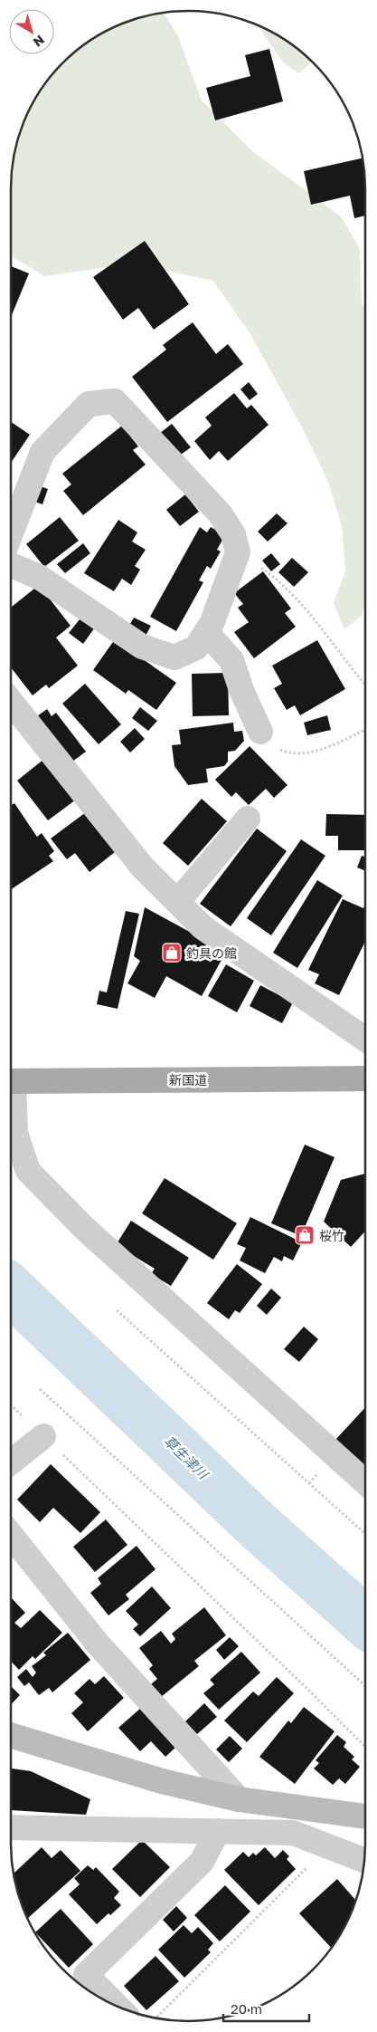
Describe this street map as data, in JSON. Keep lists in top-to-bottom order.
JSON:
{
  "streets": {
    "main road": ["新国道"]
  },
  "water": ["草生津川"],
  "places": {
    "shop": ["釣具の館", "桜竹"]
  },
  "scale_bar": "20 m",
  "north": "bottom right"
}
